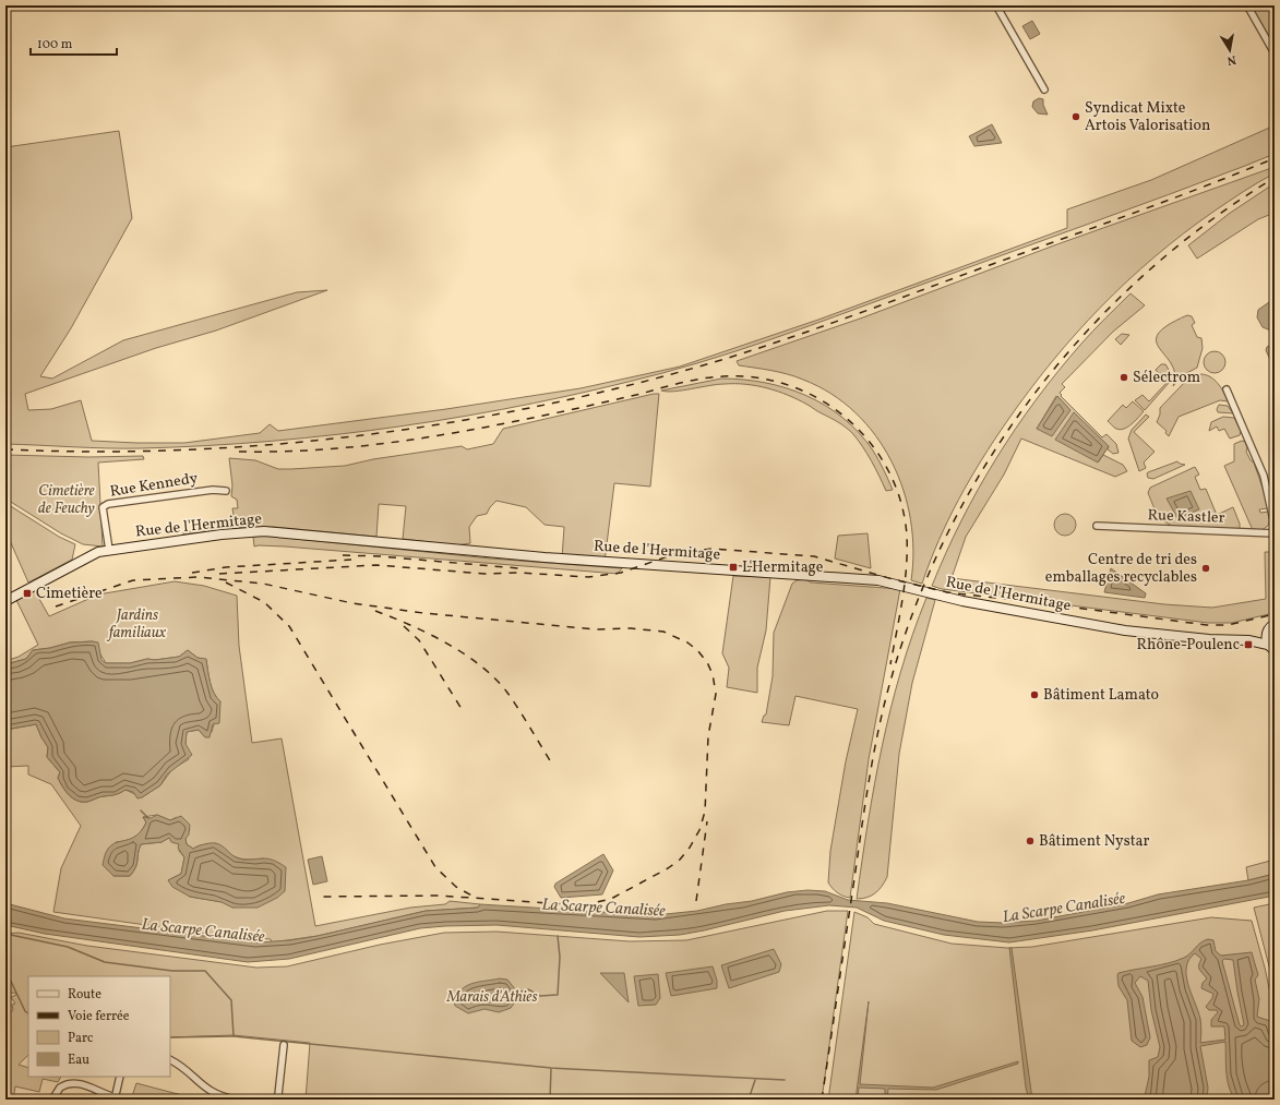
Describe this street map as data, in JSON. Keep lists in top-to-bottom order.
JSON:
{
  "streets": {
    "street": ["Rue Kennedy", "Rue Kastler", "Rue de l'Hermitage"]
  },
  "crossings": [
    ["Rue Kennedy", "Rue de l'Hermitage"]
  ],
  "water": ["La Scarpe Canalisée"],
  "parks": ["Cimetière de Feuchy", "Jardins familiaux", "Marais d'Athies"],
  "places": {
    "other": [
      "Syndicat Mixte Artois Valorisation",
      "Sélectrom",
      "Centre de tri des emballages recyclables",
      "Bâtiment Lamato",
      "Bâtiment Nystar"
    ],
    "transit": ["L'Hermitage", "Cimetière", "Rhône-Poulenc"]
  },
  "legend": [
    "Route",
    "Voie ferrée",
    "Parc",
    "Eau"
  ],
  "scale_bar": "100 m",
  "north": "bottom"
}
